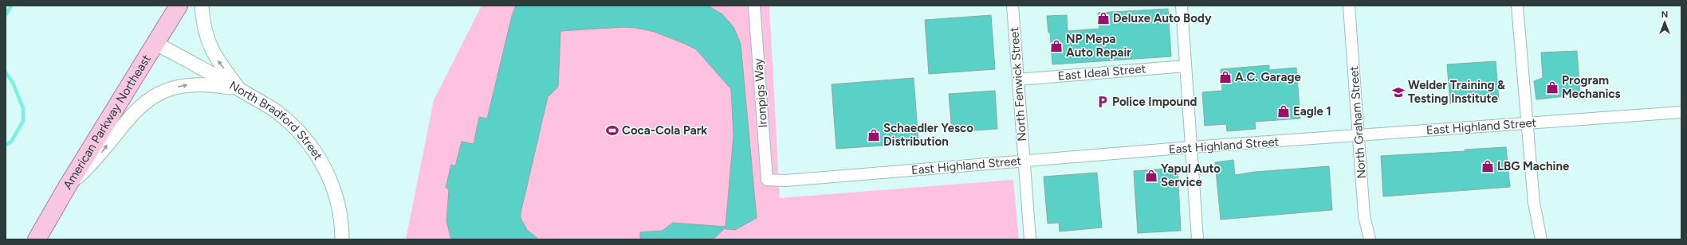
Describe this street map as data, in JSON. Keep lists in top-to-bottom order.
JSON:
{
  "streets": {
    "main road": ["American Parkway Northeast"],
    "street": [
      "East Ideal Street",
      "North Fenwick Street",
      "Ironpigs Way",
      "North Bradford Street",
      "North Graham Street",
      "East Highland Street"
    ]
  },
  "crossings": [
    ["East Ideal Street", "North Fenwick Street"],
    ["North Fenwick Street", "East Highland Street"],
    ["Ironpigs Way", "East Highland Street"],
    ["American Parkway Northeast", "North Bradford Street"],
    ["North Graham Street", "East Highland Street"]
  ],
  "places": {
    "shop": [
      "Deluxe Auto Body",
      "NP Mepa Auto Repair",
      "A.C. Garage",
      "Program Mechanics",
      "Eagle 1",
      "Schaedler Yesco Distribution",
      "LBG Machine",
      "Yapul Auto Service"
    ],
    "school or university": ["Welder Training & Testing Institute"],
    "parking": ["Police Impound"],
    "sports": ["Coca-Cola Park"]
  },
  "north": "top"
}
